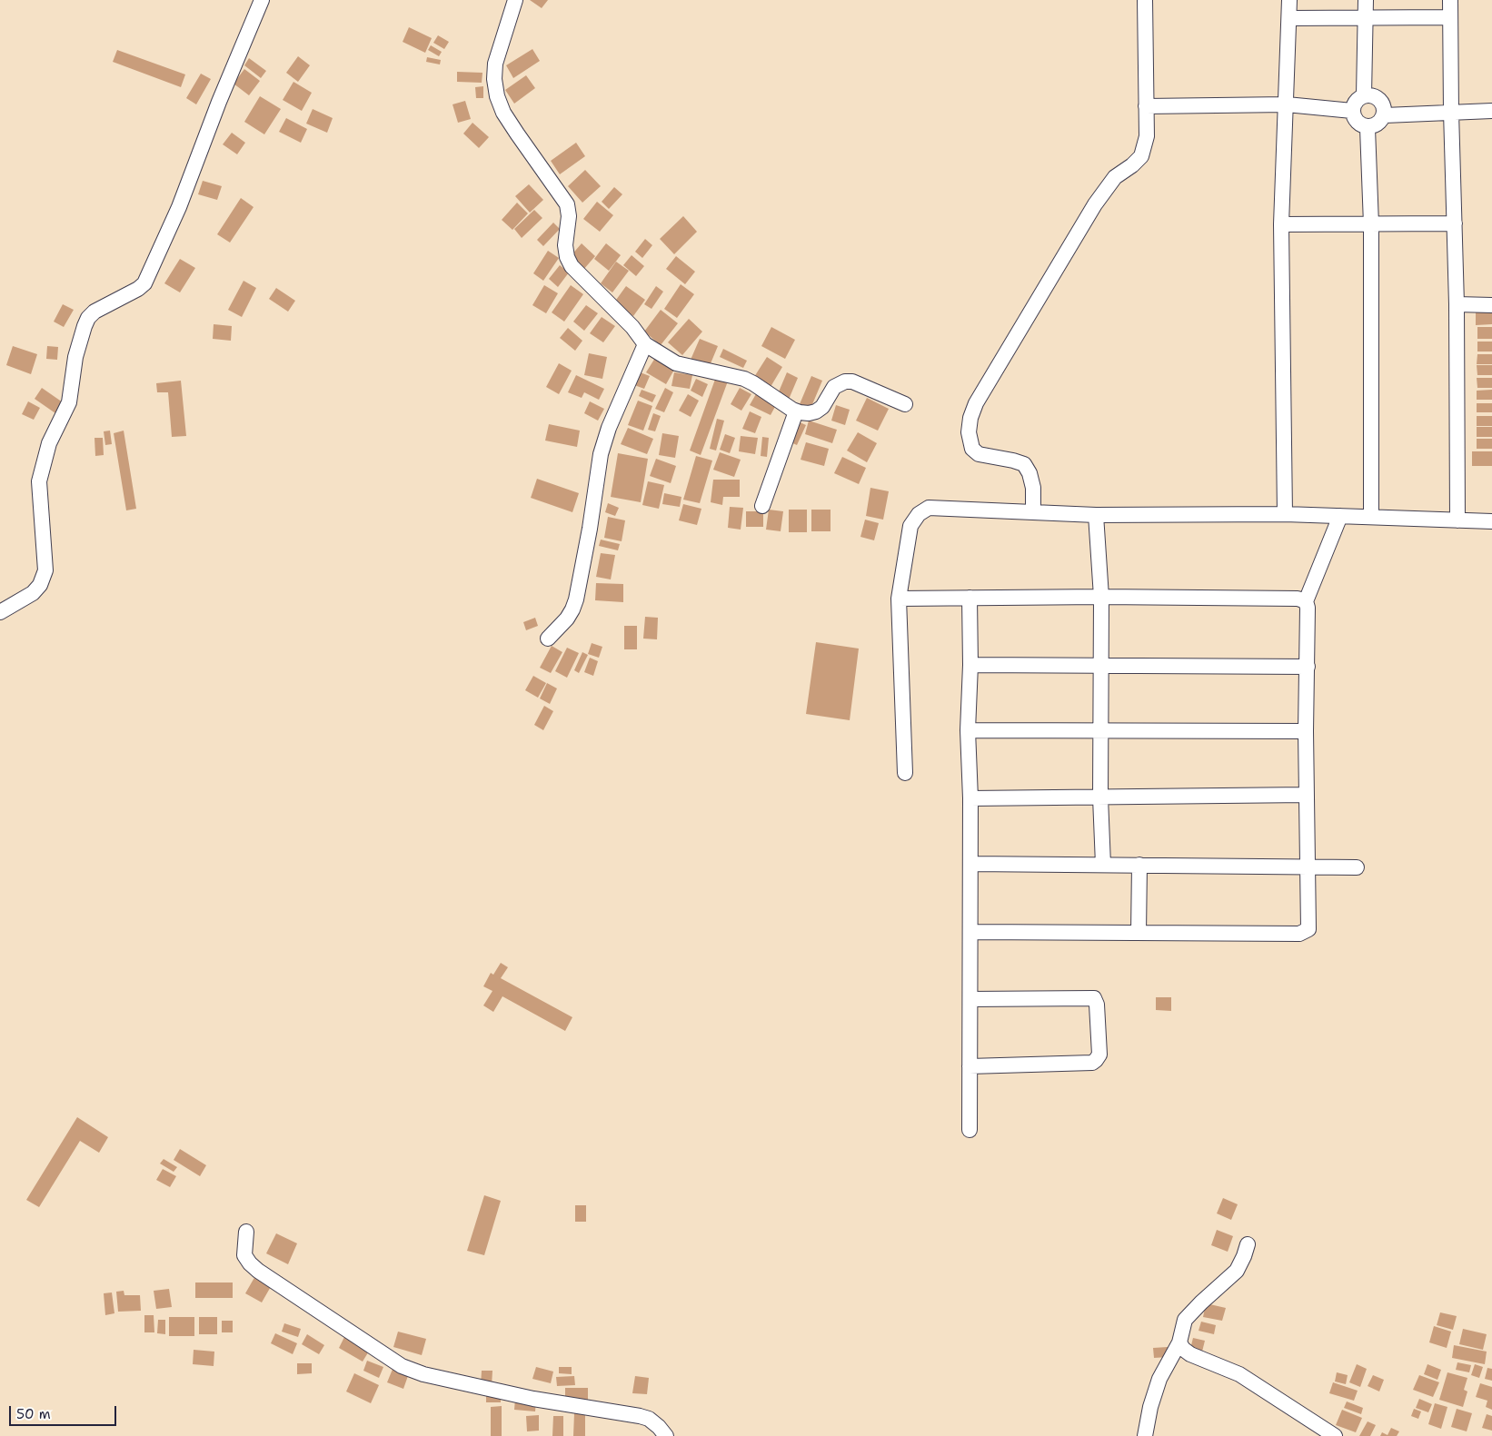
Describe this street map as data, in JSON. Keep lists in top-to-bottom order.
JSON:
{
  "scale_bar": "50 m"
}
